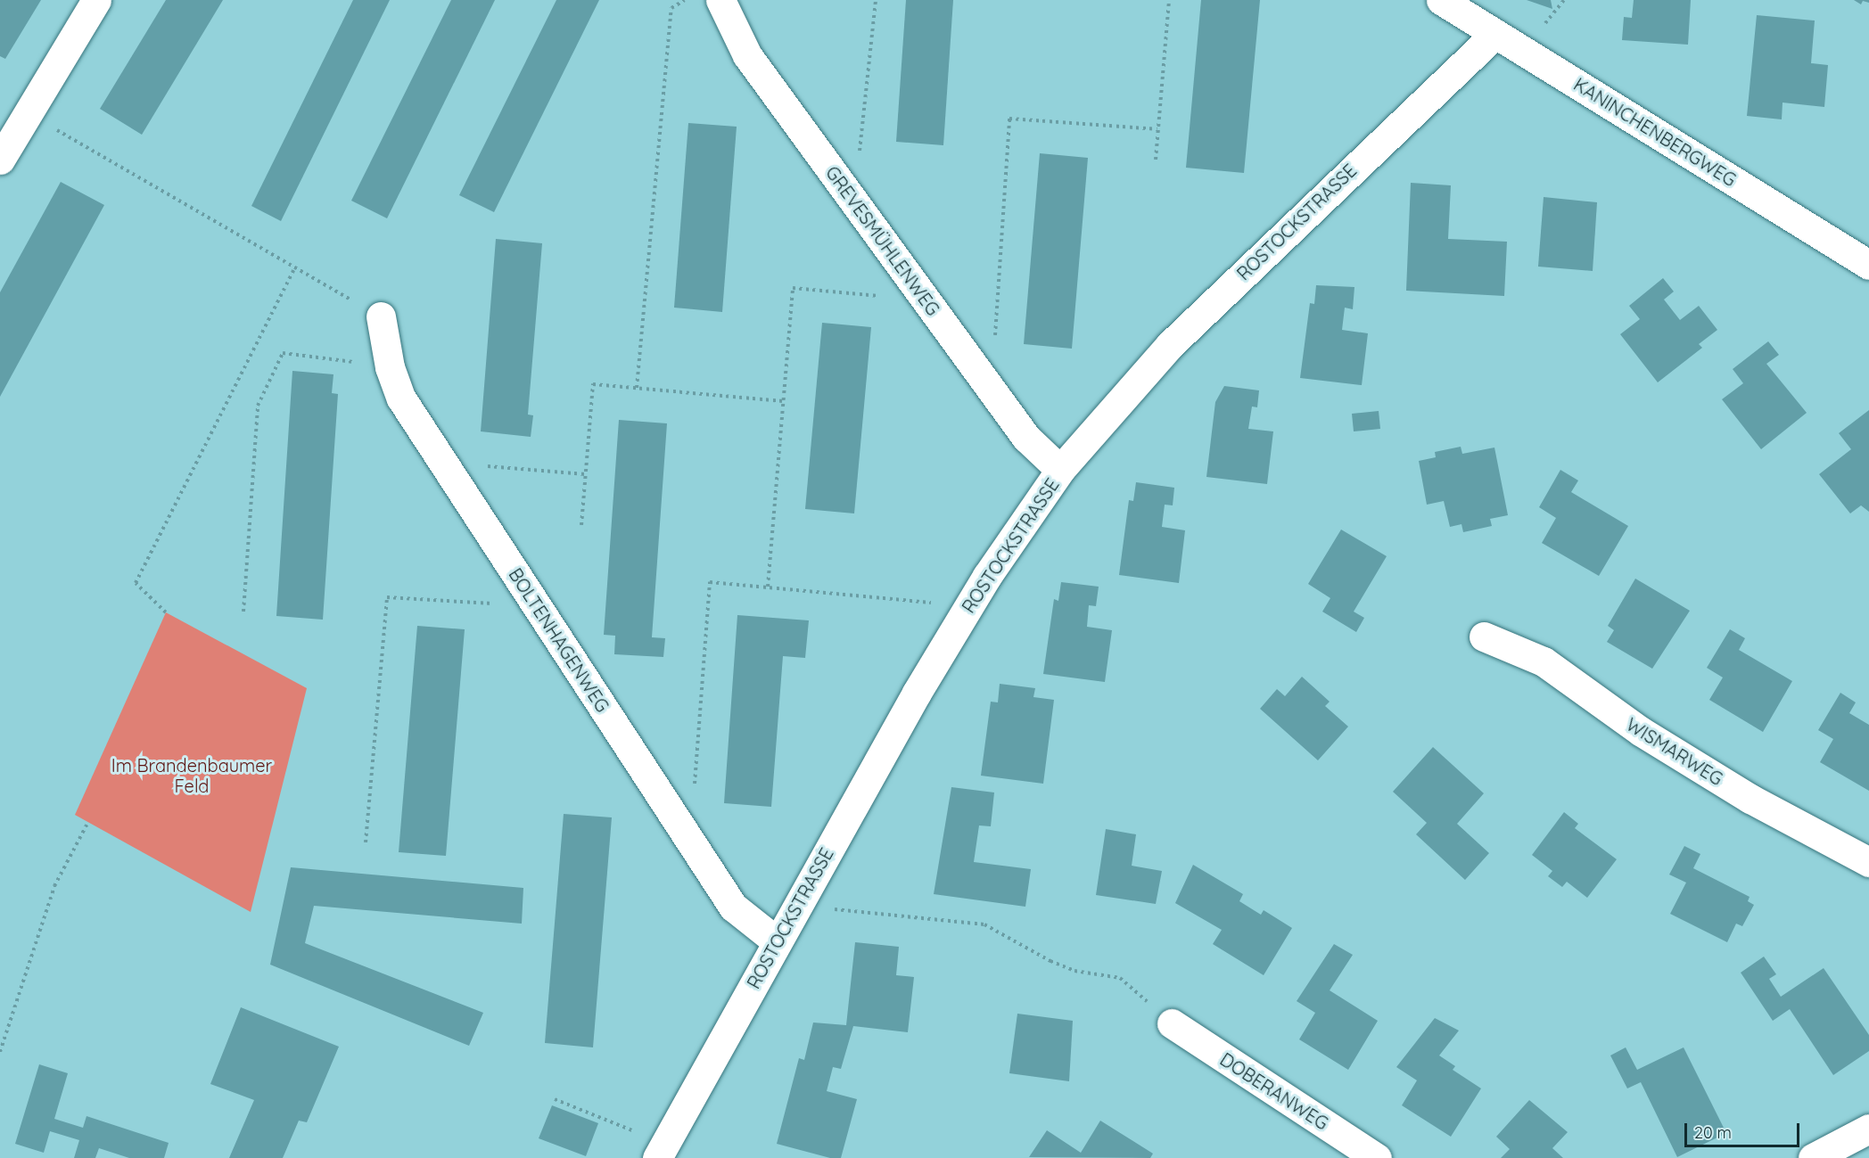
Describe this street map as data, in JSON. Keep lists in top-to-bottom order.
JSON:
{
  "streets": {
    "street": [
      "KANINCHENBERGWEG",
      "ROSTOCKSTRASSE",
      "GREVESMÜHLENWEG",
      "BOLTENHAGENWEG",
      "WISMARWEG",
      "DOBERANWEG"
    ]
  },
  "crossings": [
    ["KANINCHENBERGWEG", "ROSTOCKSTRASSE"],
    ["ROSTOCKSTRASSE", "GREVESMÜHLENWEG"],
    ["ROSTOCKSTRASSE", "BOLTENHAGENWEG"]
  ],
  "parks": ["Im Brandenbaumer Feld"],
  "scale_bar": "20 m"
}
